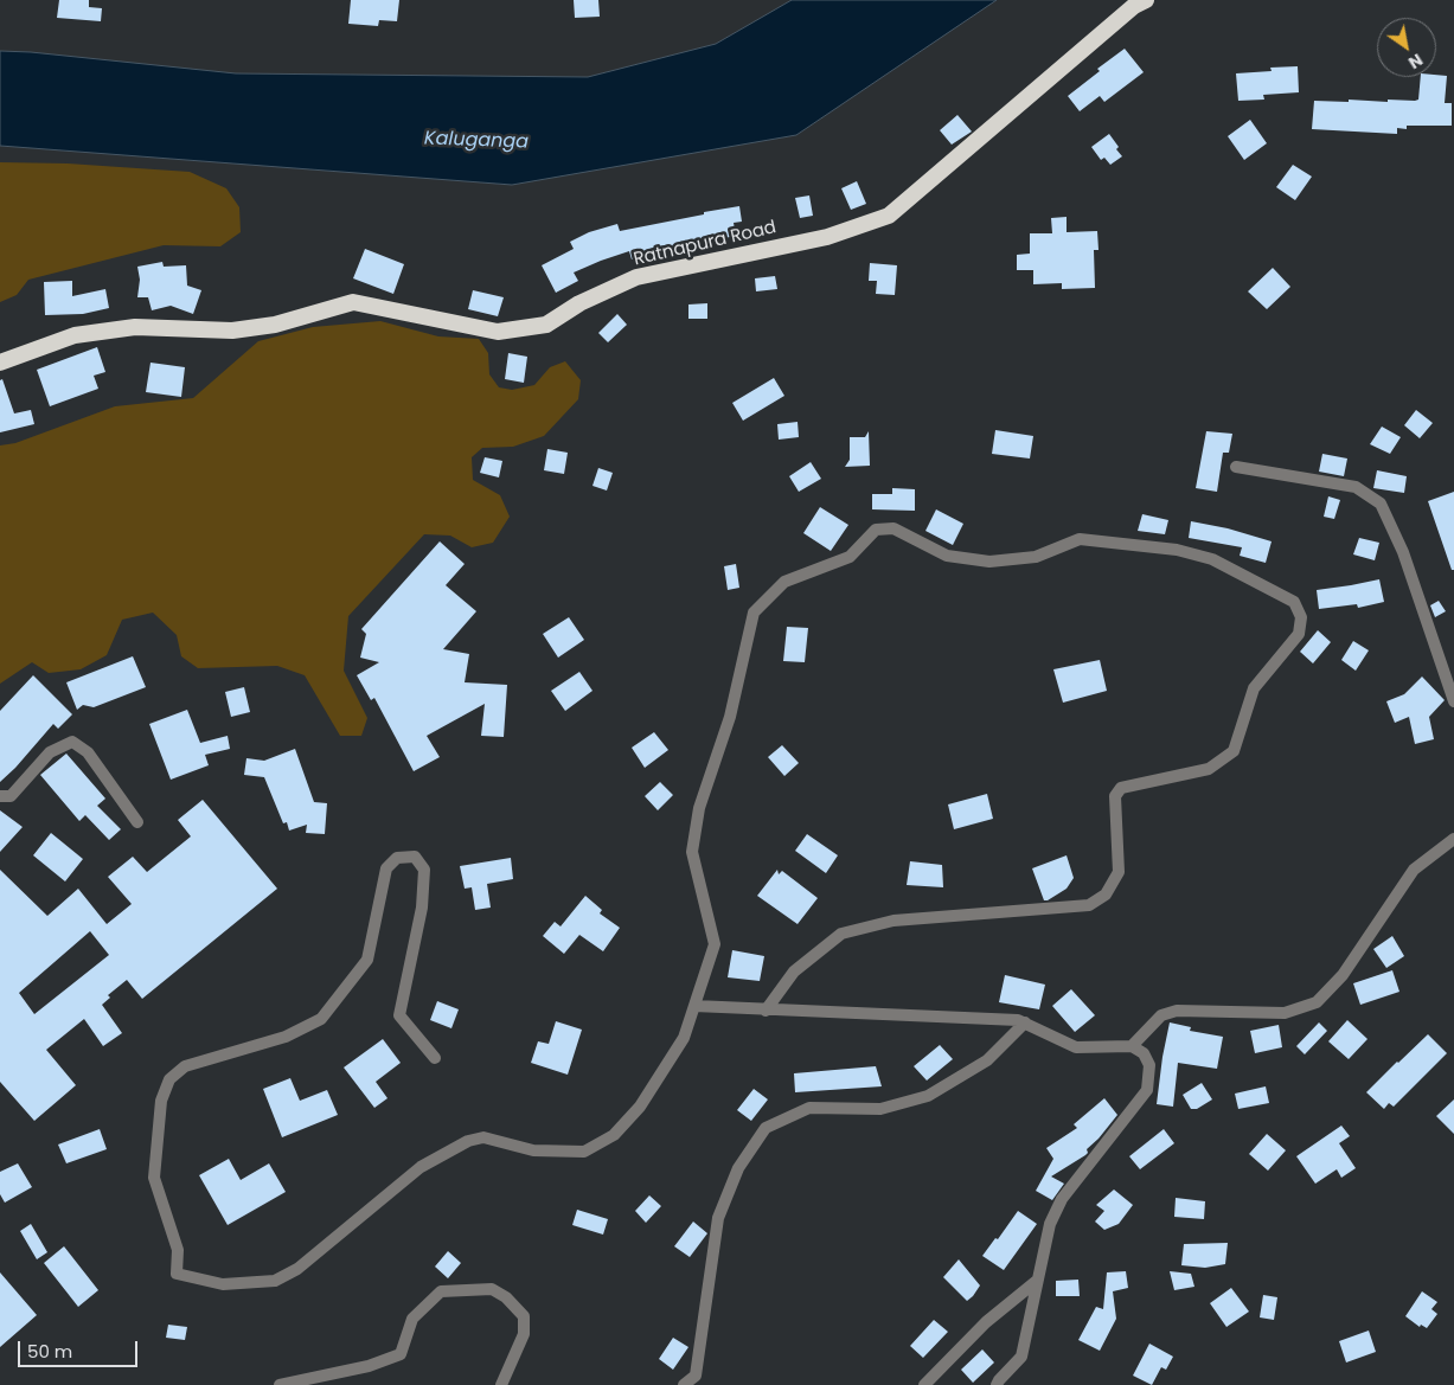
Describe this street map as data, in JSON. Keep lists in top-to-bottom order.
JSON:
{
  "streets": {
    "highway": ["Ratnapura Road"]
  },
  "water": ["Kaluganga"],
  "scale_bar": "50 m",
  "north": "bottom right"
}
